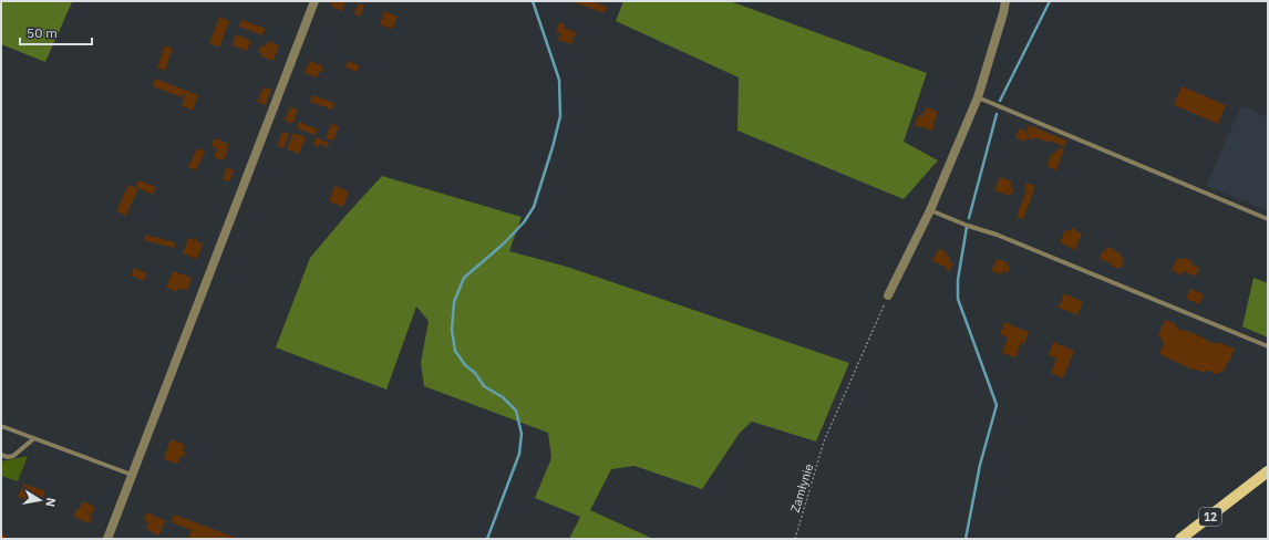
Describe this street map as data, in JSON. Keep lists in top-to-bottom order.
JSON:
{
  "streets": {
    "main road": ["12"],
    "path": ["Zamłynie"]
  },
  "scale_bar": "50 m",
  "north": "right"
}
